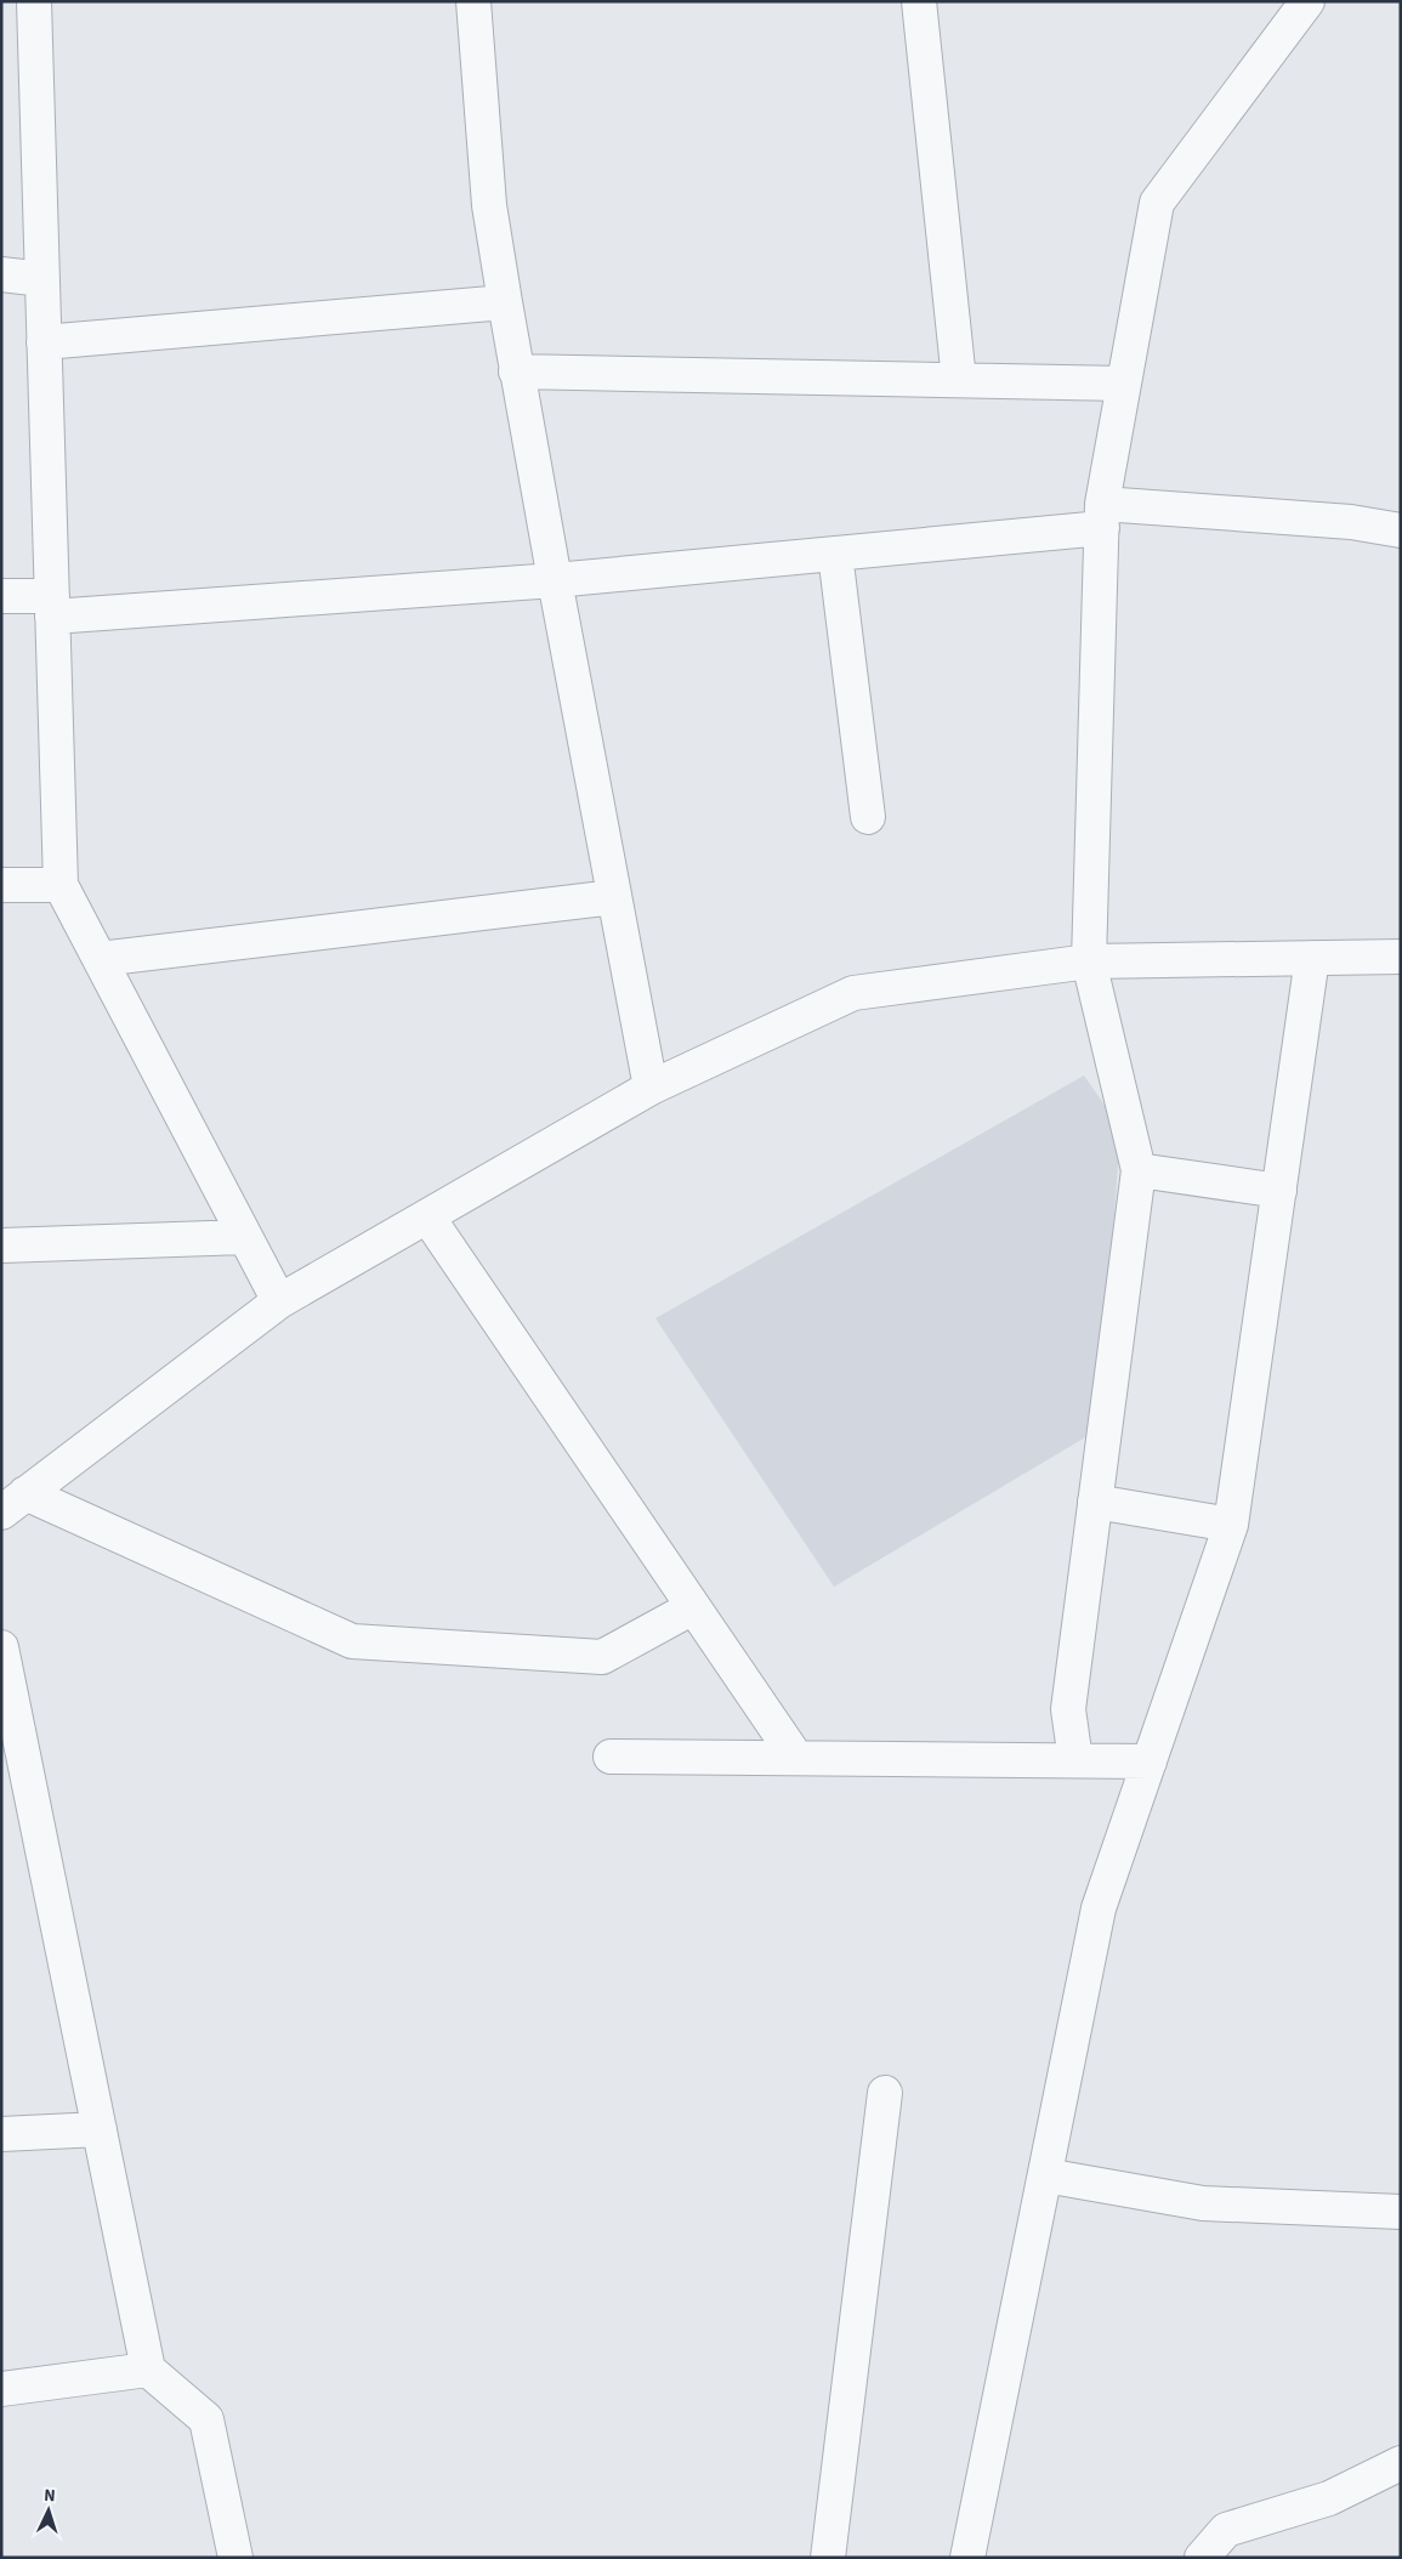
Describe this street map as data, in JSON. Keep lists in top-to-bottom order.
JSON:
{
  "north": "top"
}
